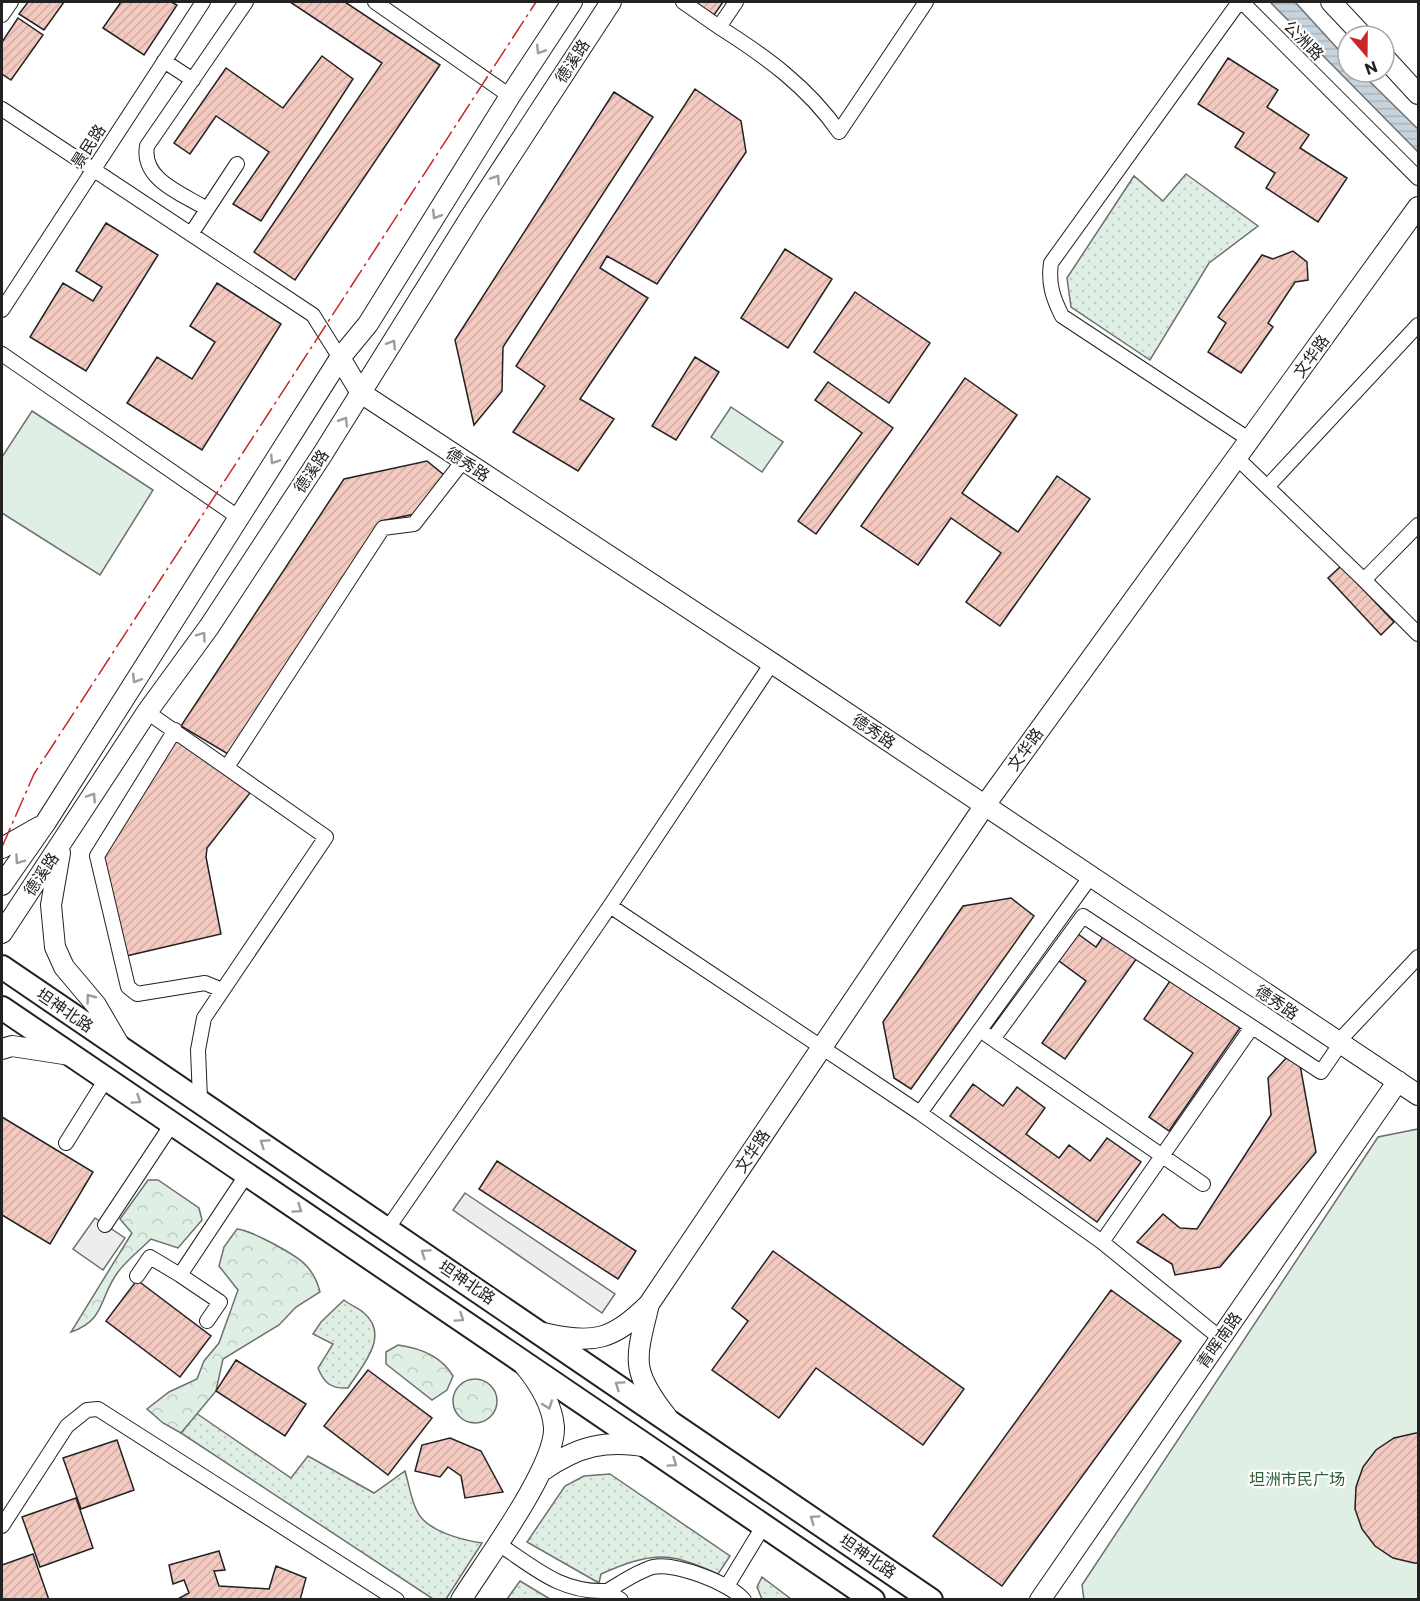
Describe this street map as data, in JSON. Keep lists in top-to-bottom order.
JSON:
{
  "streets": {
    "main road": ["坦神北路"],
    "street": [
      "公洲路",
      "德溪路",
      "景民路",
      "文华路",
      "德秀路",
      "青晖南路"
    ]
  },
  "crossings": [
    ["德溪路", "德秀路"],
    ["文华路", "德秀路"],
    ["德秀路", "青晖南路"]
  ],
  "parks": ["坦洲市民广场"],
  "north": "bottom"
}
